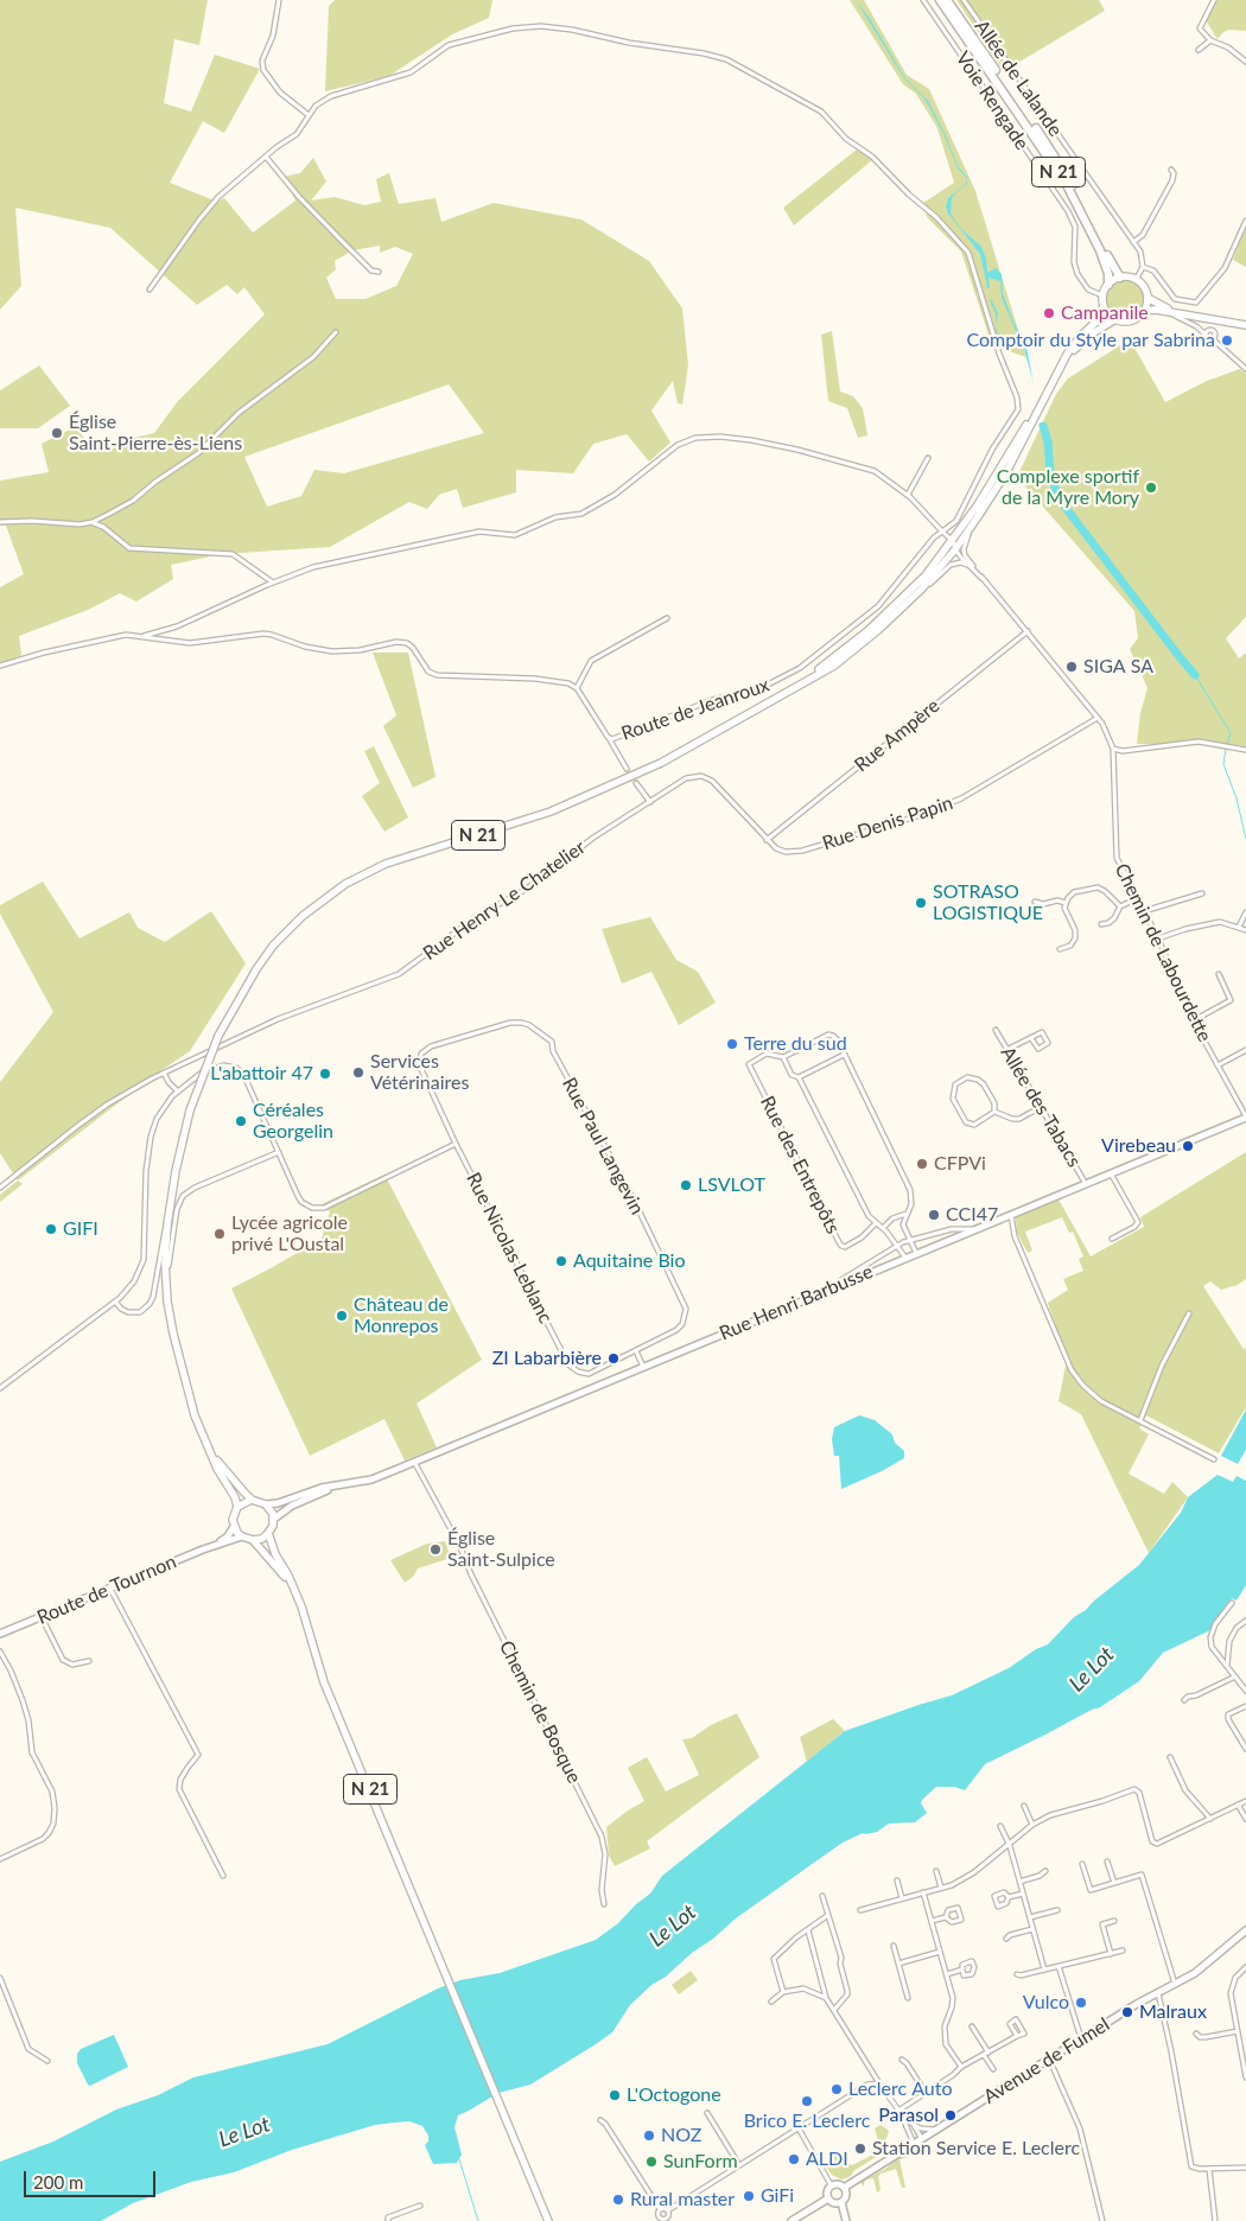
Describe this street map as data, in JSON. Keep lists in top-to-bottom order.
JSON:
{
  "streets": {
    "highway": ["N 21"],
    "main road": ["Rue Henri Barbusse", "Route de Tournon", "Avenue de Fumel"],
    "street": [
      "Allée de Lalande",
      "Voie Rengade",
      "Route de Jeanroux",
      "Rue Ampère",
      "Rue Denis Papin",
      "Rue Henry Le Chatelier",
      "Chemin de Labourdette",
      "Allée des Tabacs",
      "Rue Paul Langevin",
      "Rue des Entrepôts",
      "Rue Nicolas Leblanc",
      "Chemin de Bosque"
    ]
  },
  "crossings": [
    ["Voie Rengade", "N 21"],
    ["N 21", "Rue Henri Barbusse"],
    ["N 21", "Route de Tournon"],
    ["Rue Ampère", "Rue Denis Papin"],
    ["Rue Ampère", "Rue Henry Le Chatelier"],
    ["Rue Ampère", "Chemin de Labourdette"],
    ["Rue Denis Papin", "Rue Henry Le Chatelier"],
    ["Rue Denis Papin", "Chemin de Labourdette"],
    ["Chemin de Labourdette", "Rue Henri Barbusse"],
    ["Allée des Tabacs", "Rue Henri Barbusse"],
    ["Rue Paul Langevin", "Rue Nicolas Leblanc"],
    ["Rue Henri Barbusse", "Route de Tournon"],
    ["Rue Henri Barbusse", "Chemin de Bosque"]
  ],
  "water": ["Le Lot"],
  "places": [
    "Campanile",
    "Comptoir du Style par Sabrina",
    "Église Saint-Pierre-ès-Liens",
    "Complexe sportif de la Myre Mory",
    "SIGA SA",
    "SOTRASO LOGISTIQUE",
    "Terre du sud",
    "Services Vétérinaires",
    "L'abattoir 47",
    "Céréales Georgelin",
    "Virebeau",
    "CFPVi",
    "LSVLOT",
    "CCI47",
    "GIFI",
    "Lycée agricole privé L'Oustal",
    "Aquitaine Bio",
    "Château de Monrepos",
    "ZI Labarbière",
    "Église Saint-Sulpice",
    "Vulco",
    "Malraux",
    "Leclerc Auto",
    "L'Octogone",
    "Brico E. Leclerc",
    "Parasol",
    "NOZ",
    "Station Service E. Leclerc",
    "ALDI",
    "SunForm",
    "GiFi",
    "Rural master"
  ],
  "scale_bar": "200 m"
}
